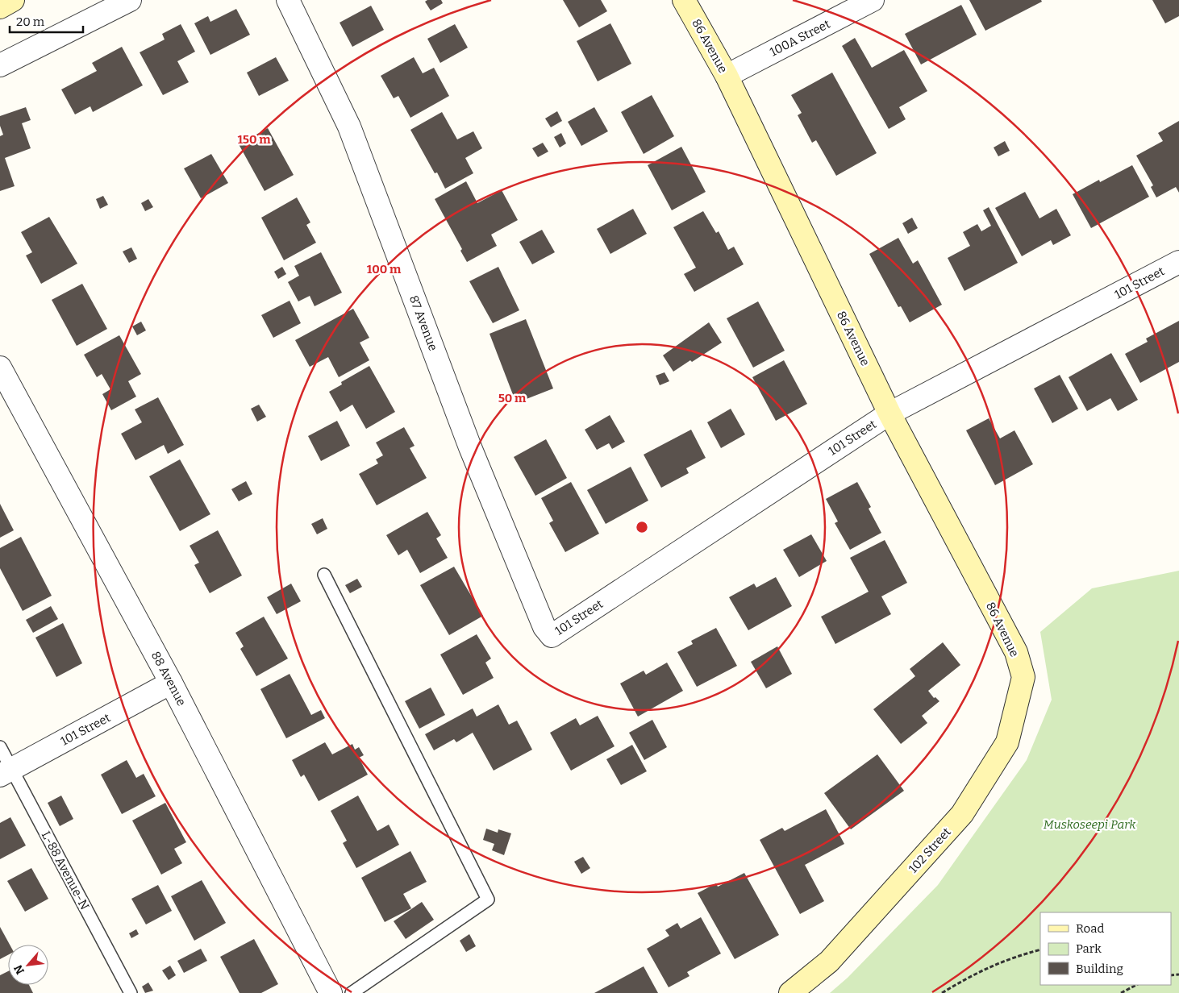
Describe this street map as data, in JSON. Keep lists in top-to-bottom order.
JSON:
{
  "streets": {
    "street": [
      "100A Street",
      "86 Avenue",
      "101 Street",
      "87 Avenue",
      "88 Avenue",
      "102 Street"
    ],
    "lane": ["L-88 Avenue-N"]
  },
  "crossings": [
    ["100A Street", "86 Avenue"],
    ["86 Avenue", "101 Street"],
    ["86 Avenue", "102 Street"],
    ["101 Street", "87 Avenue"],
    ["101 Street", "88 Avenue"],
    ["101 Street", "L-88 Avenue-N"]
  ],
  "parks": ["Muskoseepi Park"],
  "legend": ["Road", "Park", "Building"],
  "scale_bar": "20 m",
  "north": "bottom left",
  "rings": ["150 m", "100 m", "50 m"]
}
